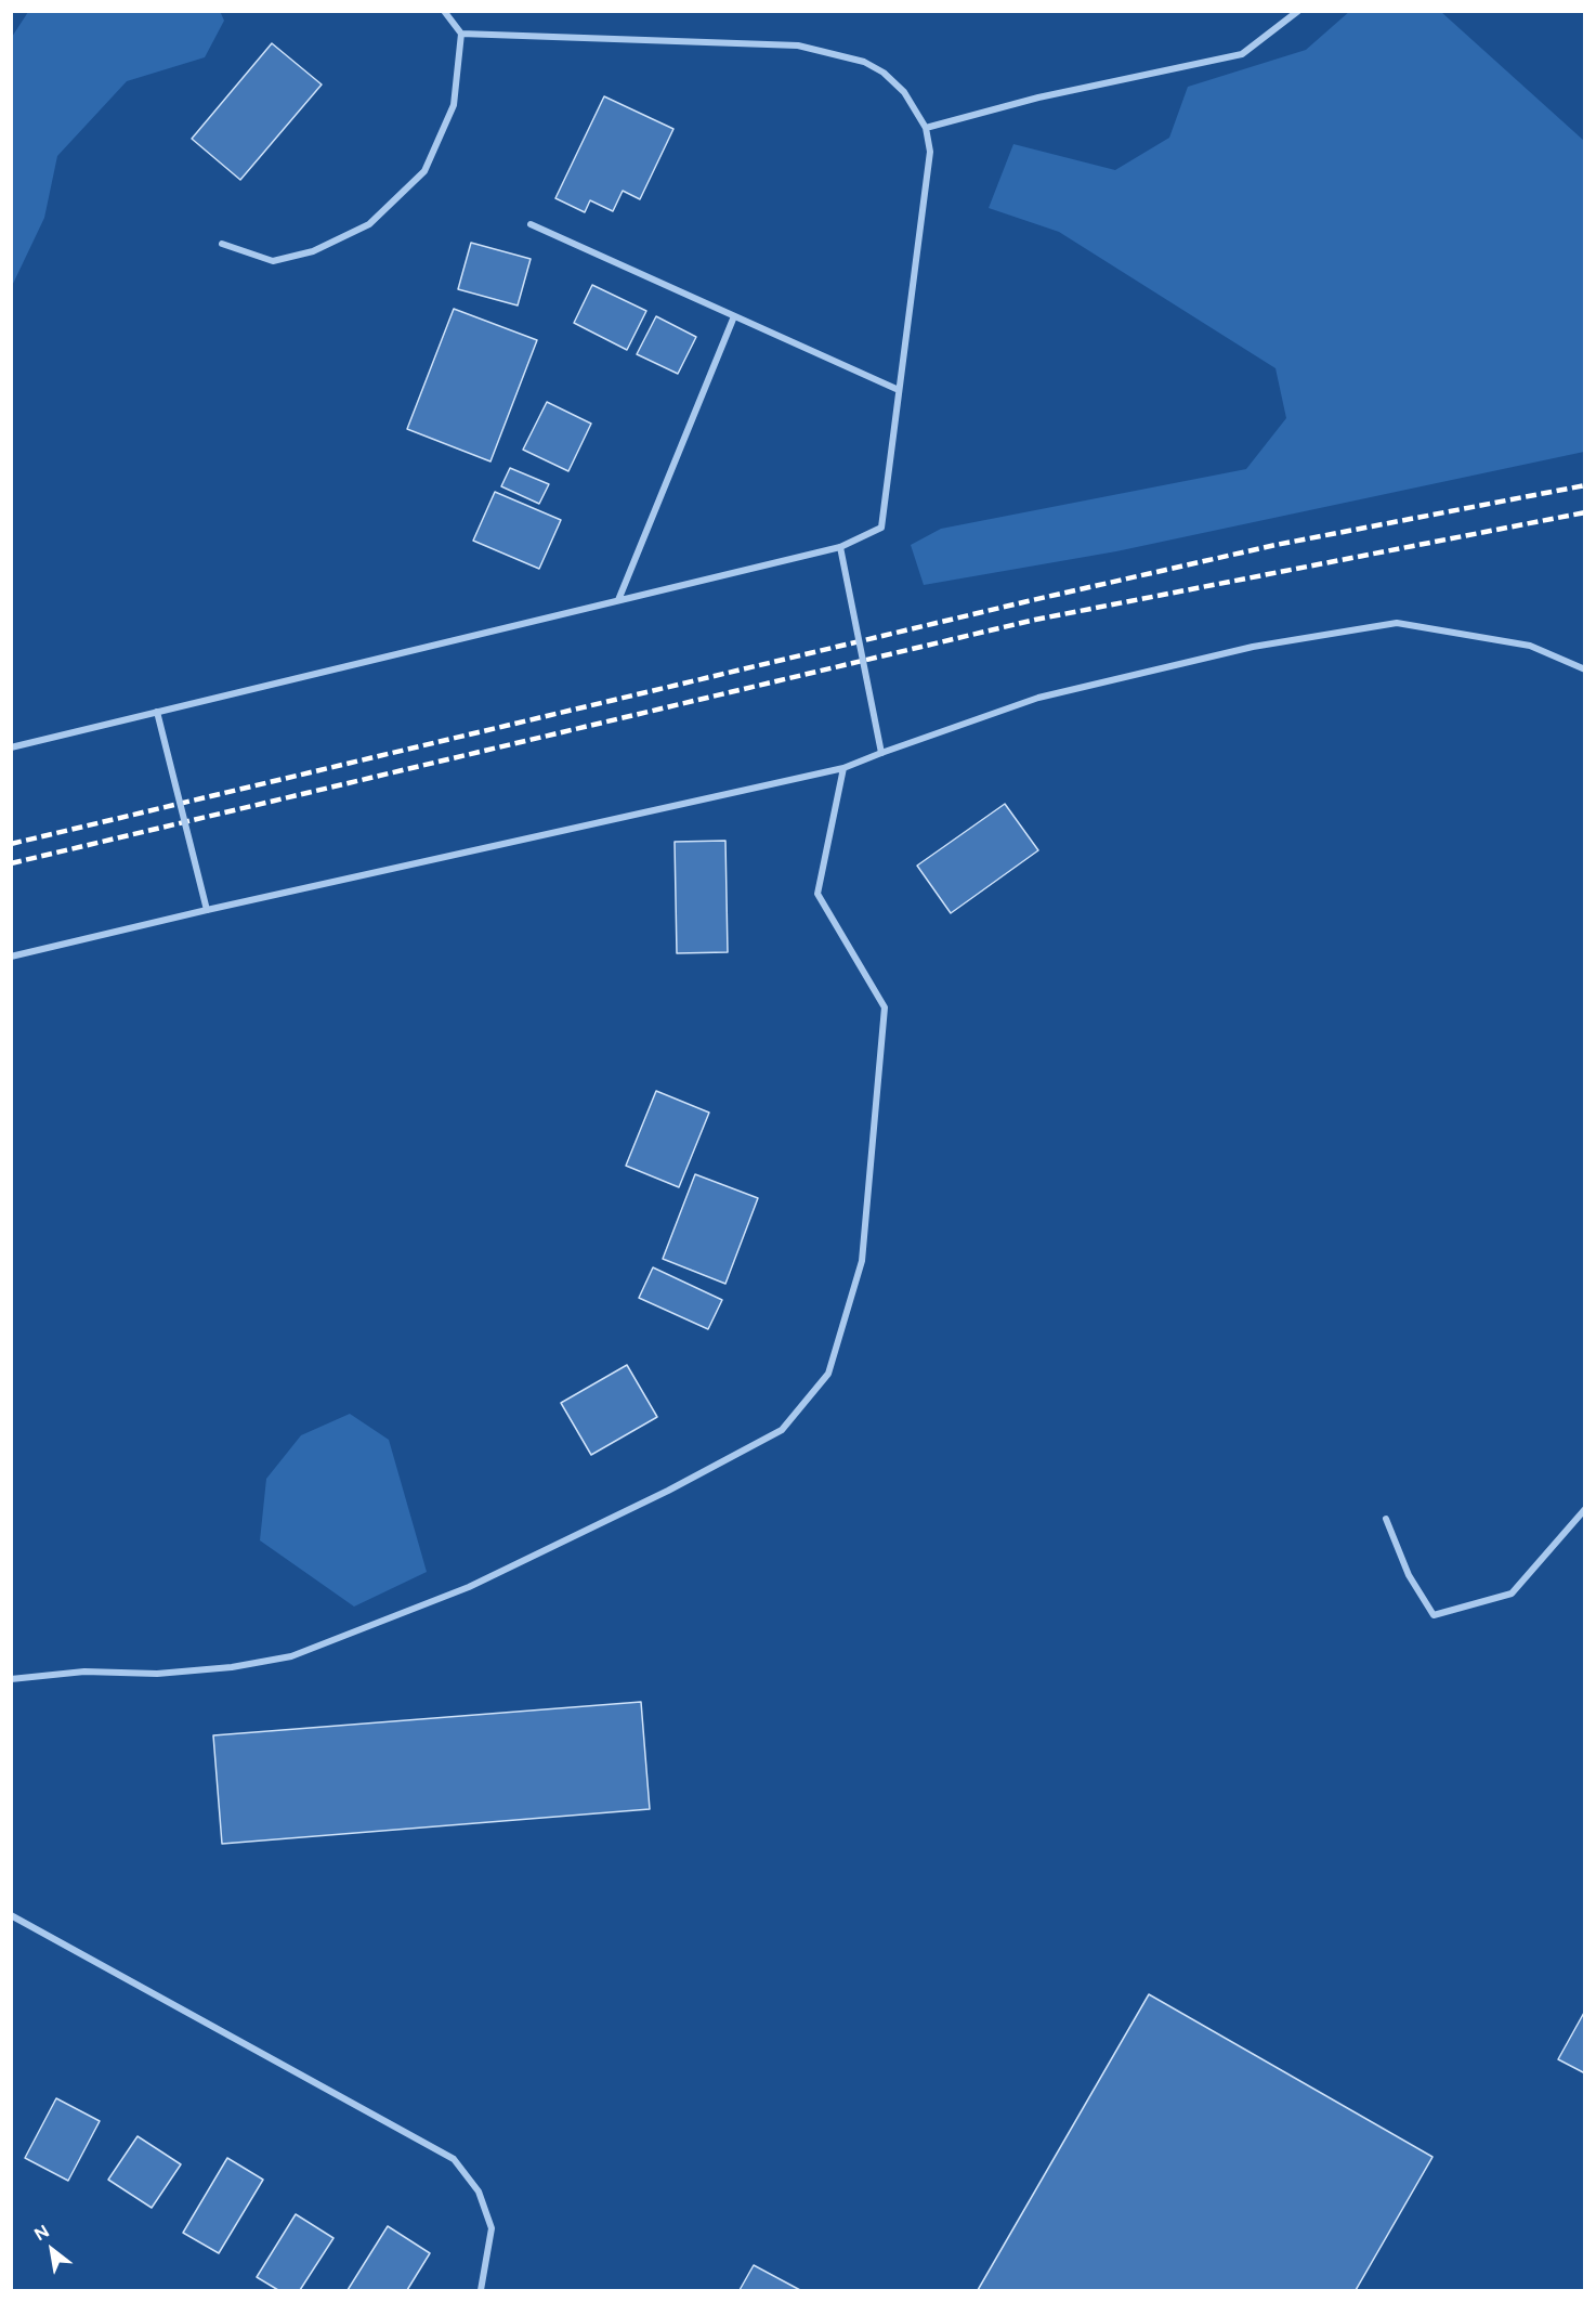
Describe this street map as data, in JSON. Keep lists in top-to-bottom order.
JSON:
{
  "north": "top left"
}
